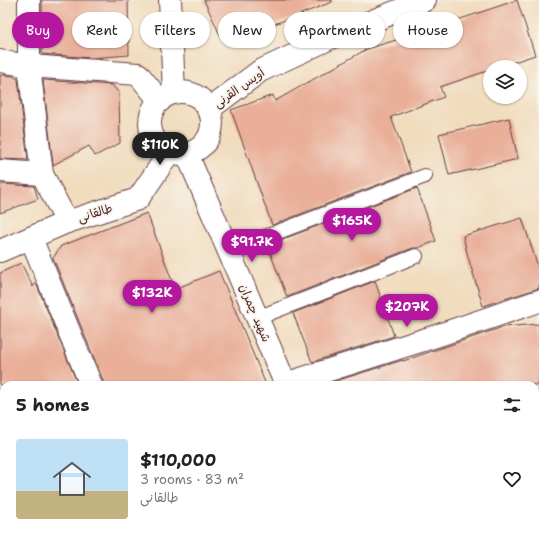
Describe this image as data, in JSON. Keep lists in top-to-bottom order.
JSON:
{
  "streets": {
    "street": ["أویس القرنی", "طالقانی", "شهید چمران"]
  },
  "crossings": [
    ["أویس القرنی", "طالقانی"],
    ["أویس القرنی", "شهید چمران"],
    ["طالقانی", "شهید چمران"]
  ],
  "page": {
    "chip": [
      "Buy",
      "Rent",
      "Filters",
      "New",
      "Apartment",
      "House"
    ],
    "price": [
      "$110K",
      "$165K",
      "$91.7K",
      "$132K",
      "$207K"
    ],
    "heading": "5 homes",
    "list": [
      {
        "name": "$110,000",
        "note": "3 rooms · 83 m² · طالقانی"
      }
    ]
  }
}
